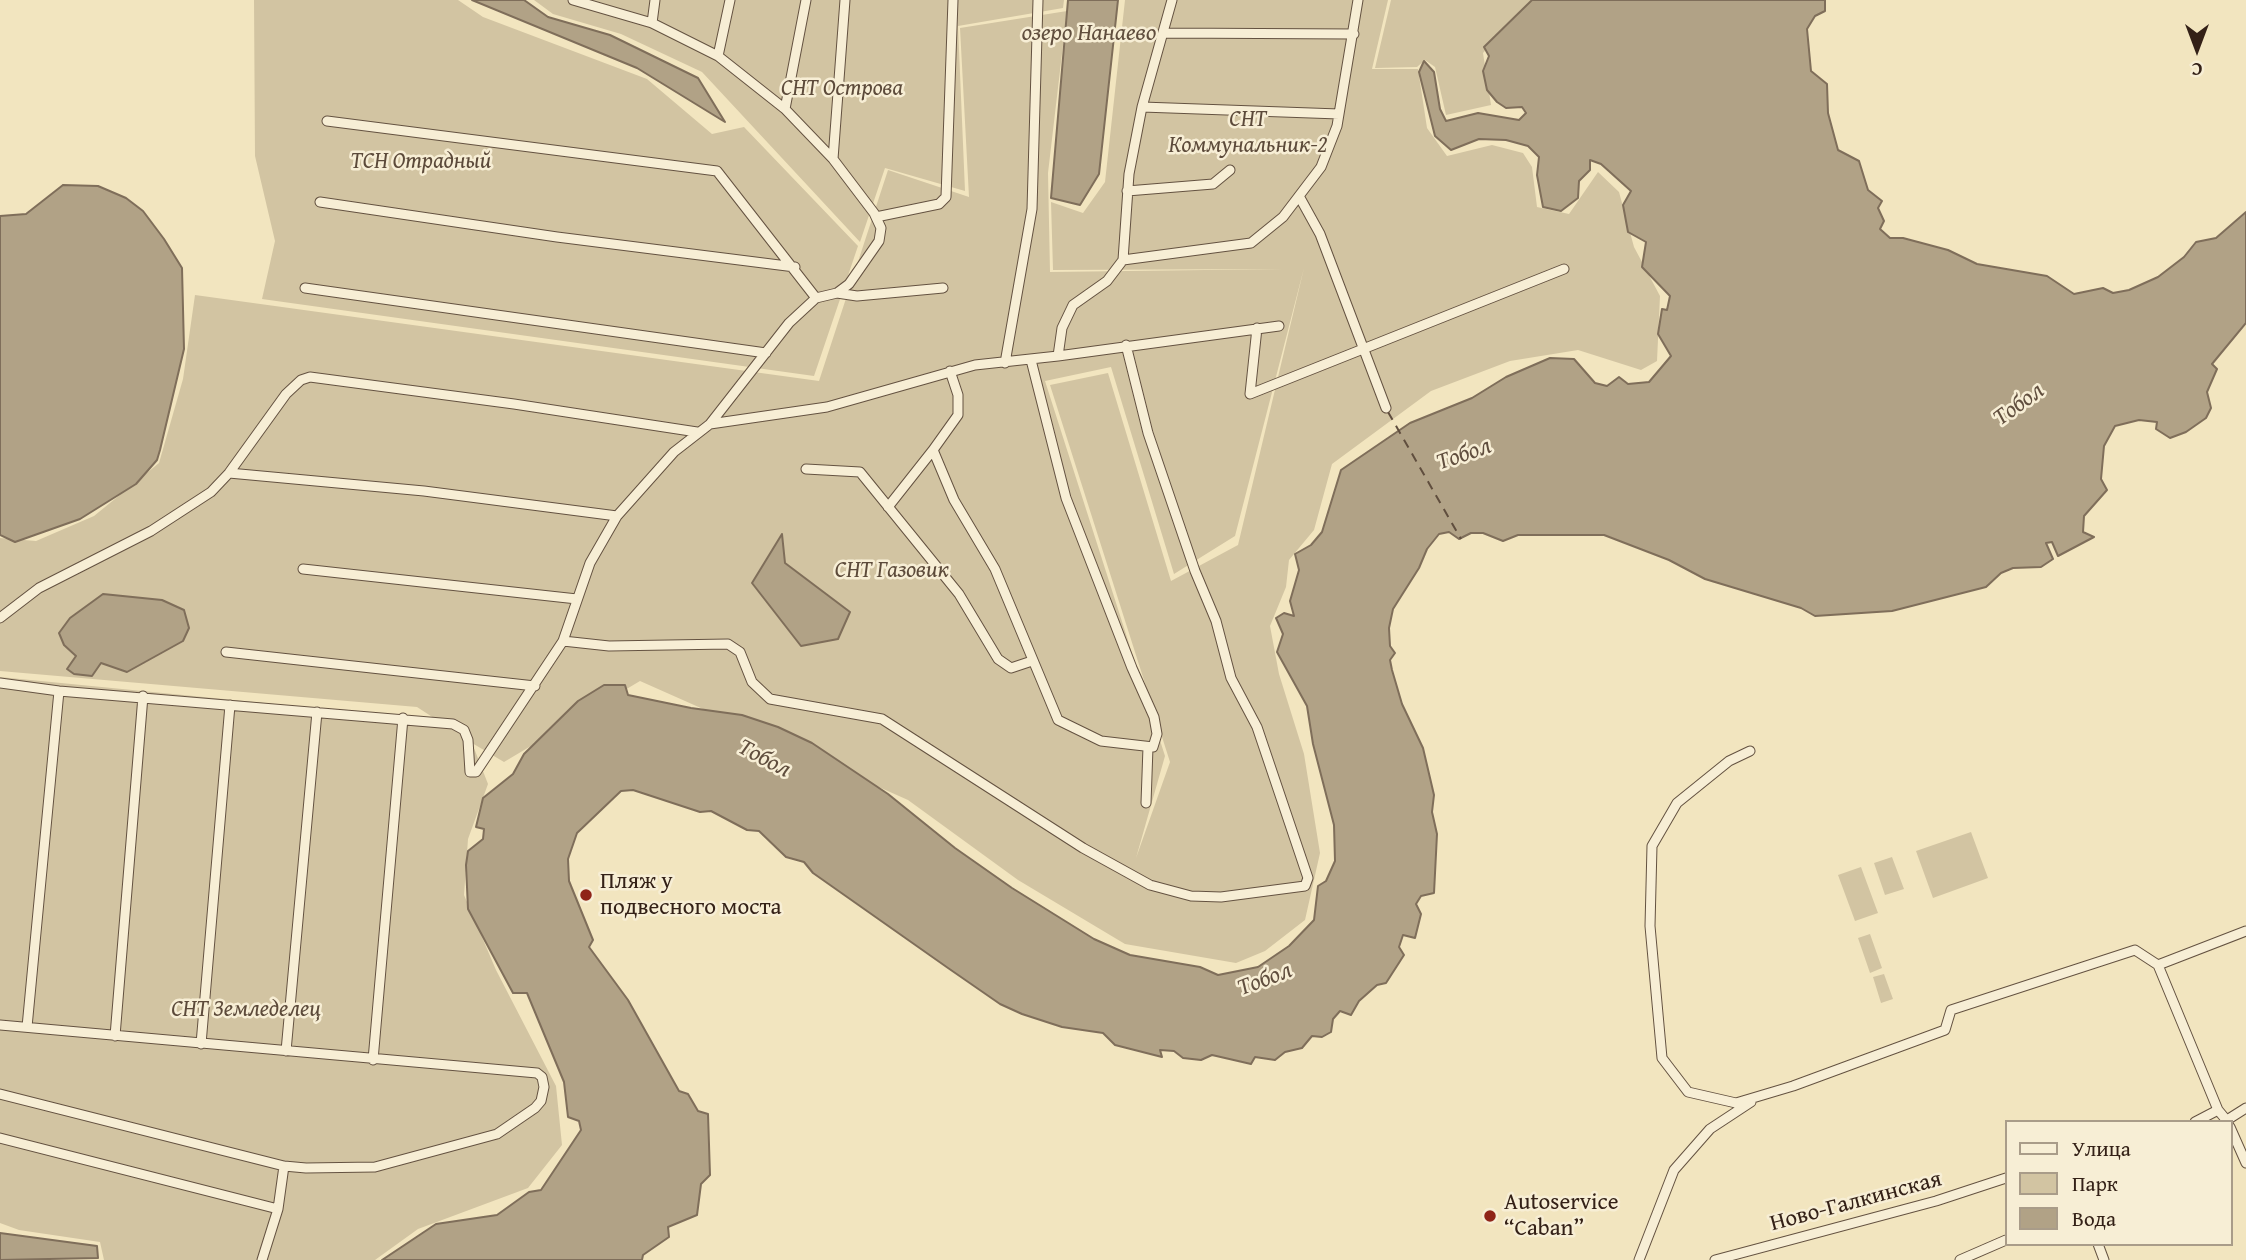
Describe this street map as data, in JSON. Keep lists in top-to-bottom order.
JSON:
{
  "streets": {
    "street": ["Ново-Галкинская"]
  },
  "water": ["озеро Нанаево", "Тобол"],
  "parks": [
    "СНТ Острова",
    "СНТ Коммунальник-2",
    "ТСН Отрадный",
    "СНТ Газовик",
    "СНТ Земледелец"
  ],
  "places": ["Пляж у подвесного моста", "Autoservice “Caban”"],
  "legend": ["Улица", "Парк", "Вода"],
  "north": "bottom"
}
